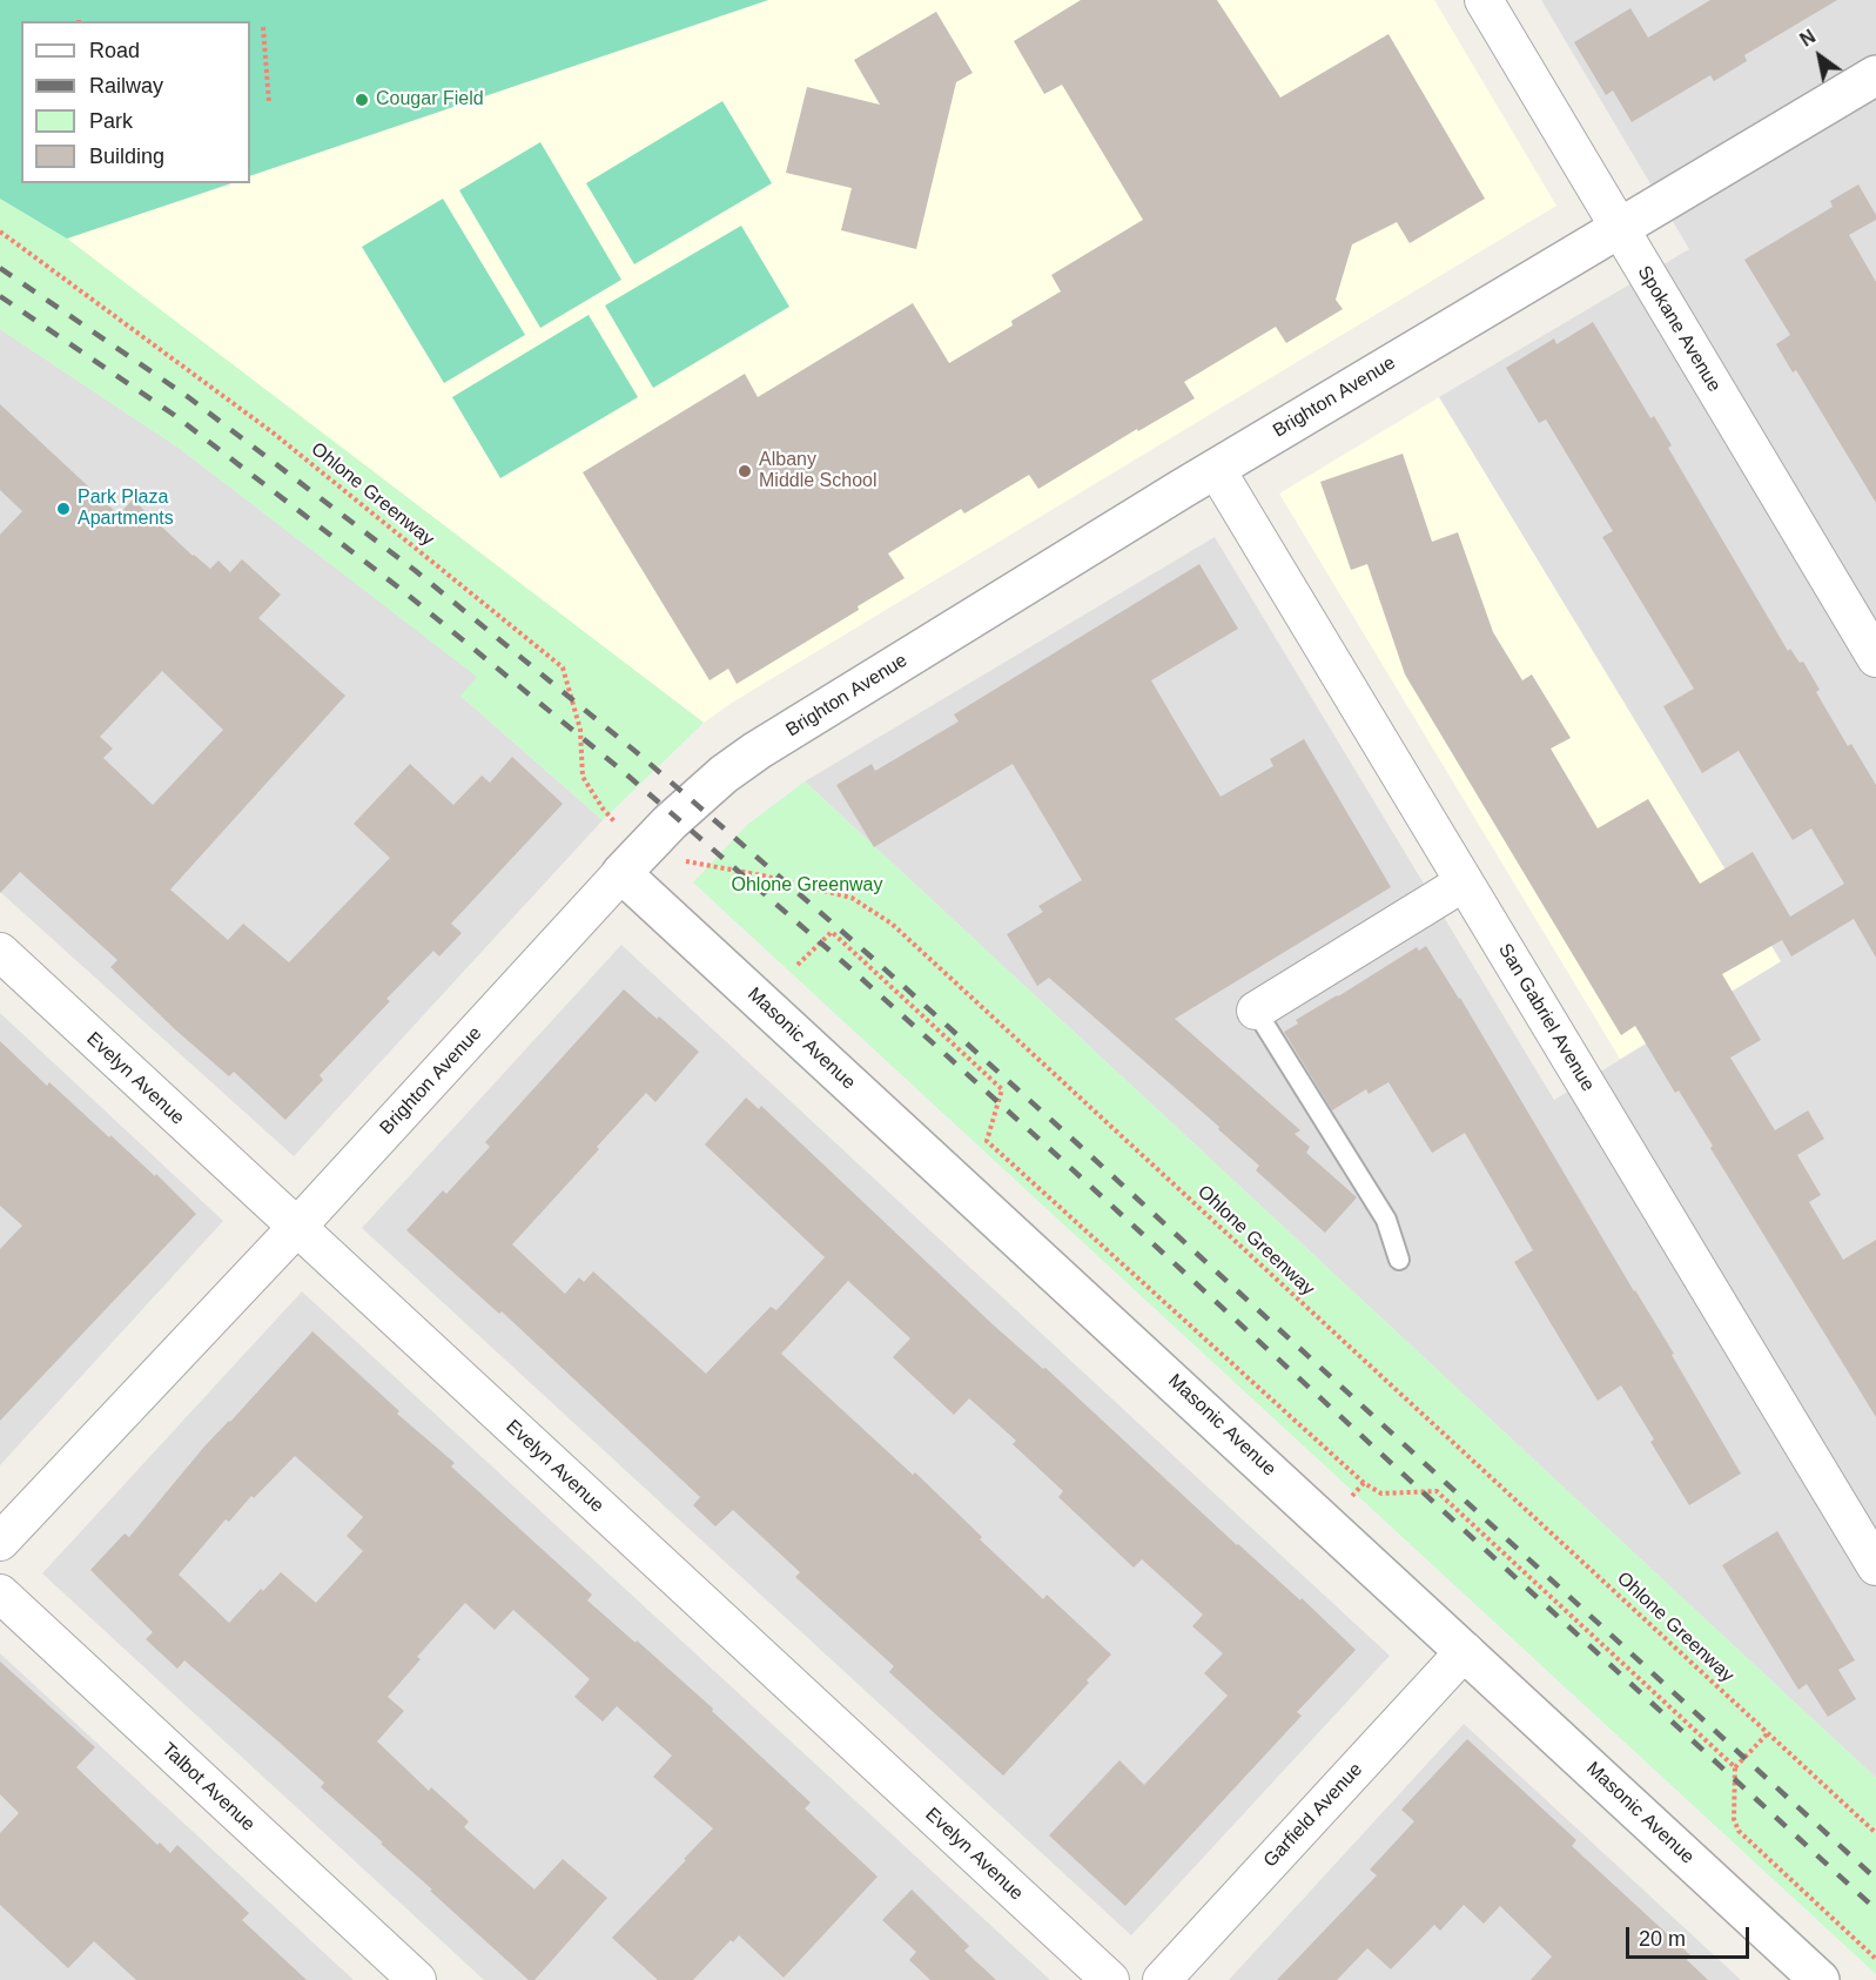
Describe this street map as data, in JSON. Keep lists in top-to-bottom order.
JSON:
{
  "streets": {
    "street": [
      "Spokane Avenue",
      "Brighton Avenue",
      "San Gabriel Avenue",
      "Masonic Avenue",
      "Evelyn Avenue",
      "Talbot Avenue",
      "Garfield Avenue"
    ],
    "path": ["Ohlone Greenway"]
  },
  "crossings": [
    ["Spokane Avenue", "Brighton Avenue"],
    ["Brighton Avenue", "Ohlone Greenway"],
    ["Brighton Avenue", "San Gabriel Avenue"],
    ["Brighton Avenue", "Masonic Avenue"],
    ["Brighton Avenue", "Evelyn Avenue"],
    ["Masonic Avenue", "Garfield Avenue"]
  ],
  "parks": ["Ohlone Greenway"],
  "places": ["Cougar Field", "Albany Middle School", "Park Plaza Apartments"],
  "legend": [
    "Road",
    "Railway",
    "Park",
    "Building"
  ],
  "scale_bar": "20 m",
  "north": "top left"
}
